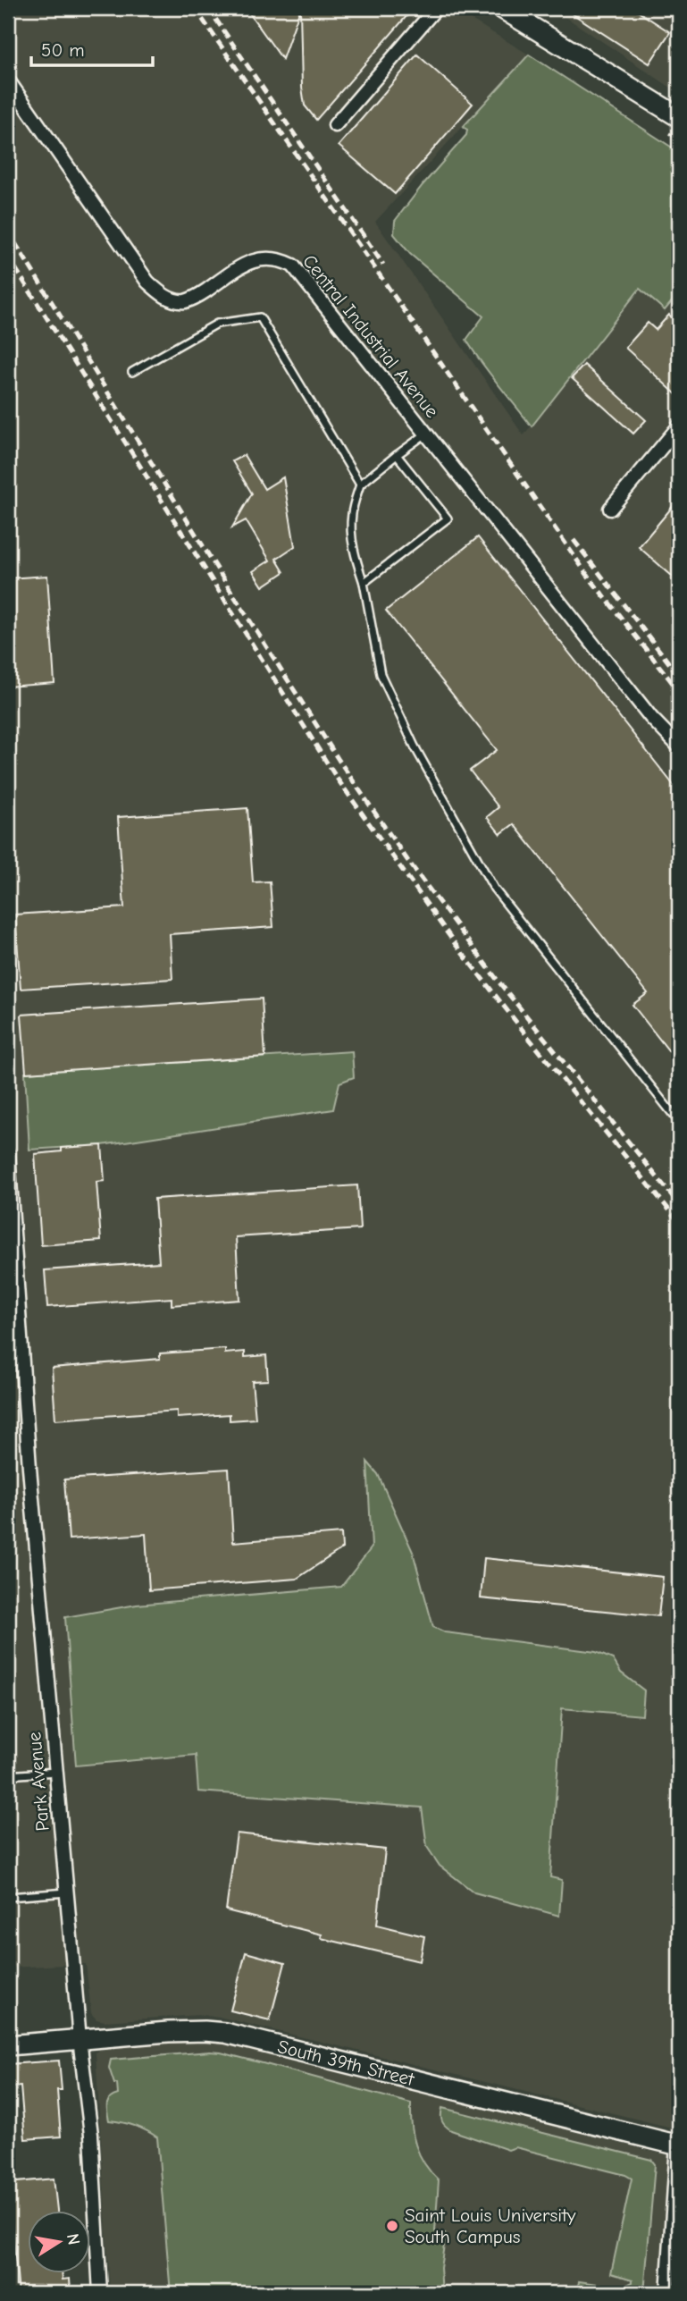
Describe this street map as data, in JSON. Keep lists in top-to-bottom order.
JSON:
{
  "streets": {
    "street": ["Central Industrial Avenue", "Park Avenue", "South 39th Street"]
  },
  "crossings": [
    ["Park Avenue", "South 39th Street"]
  ],
  "places": ["Saint Louis University South Campus"],
  "scale_bar": "50 m",
  "north": "right"
}
